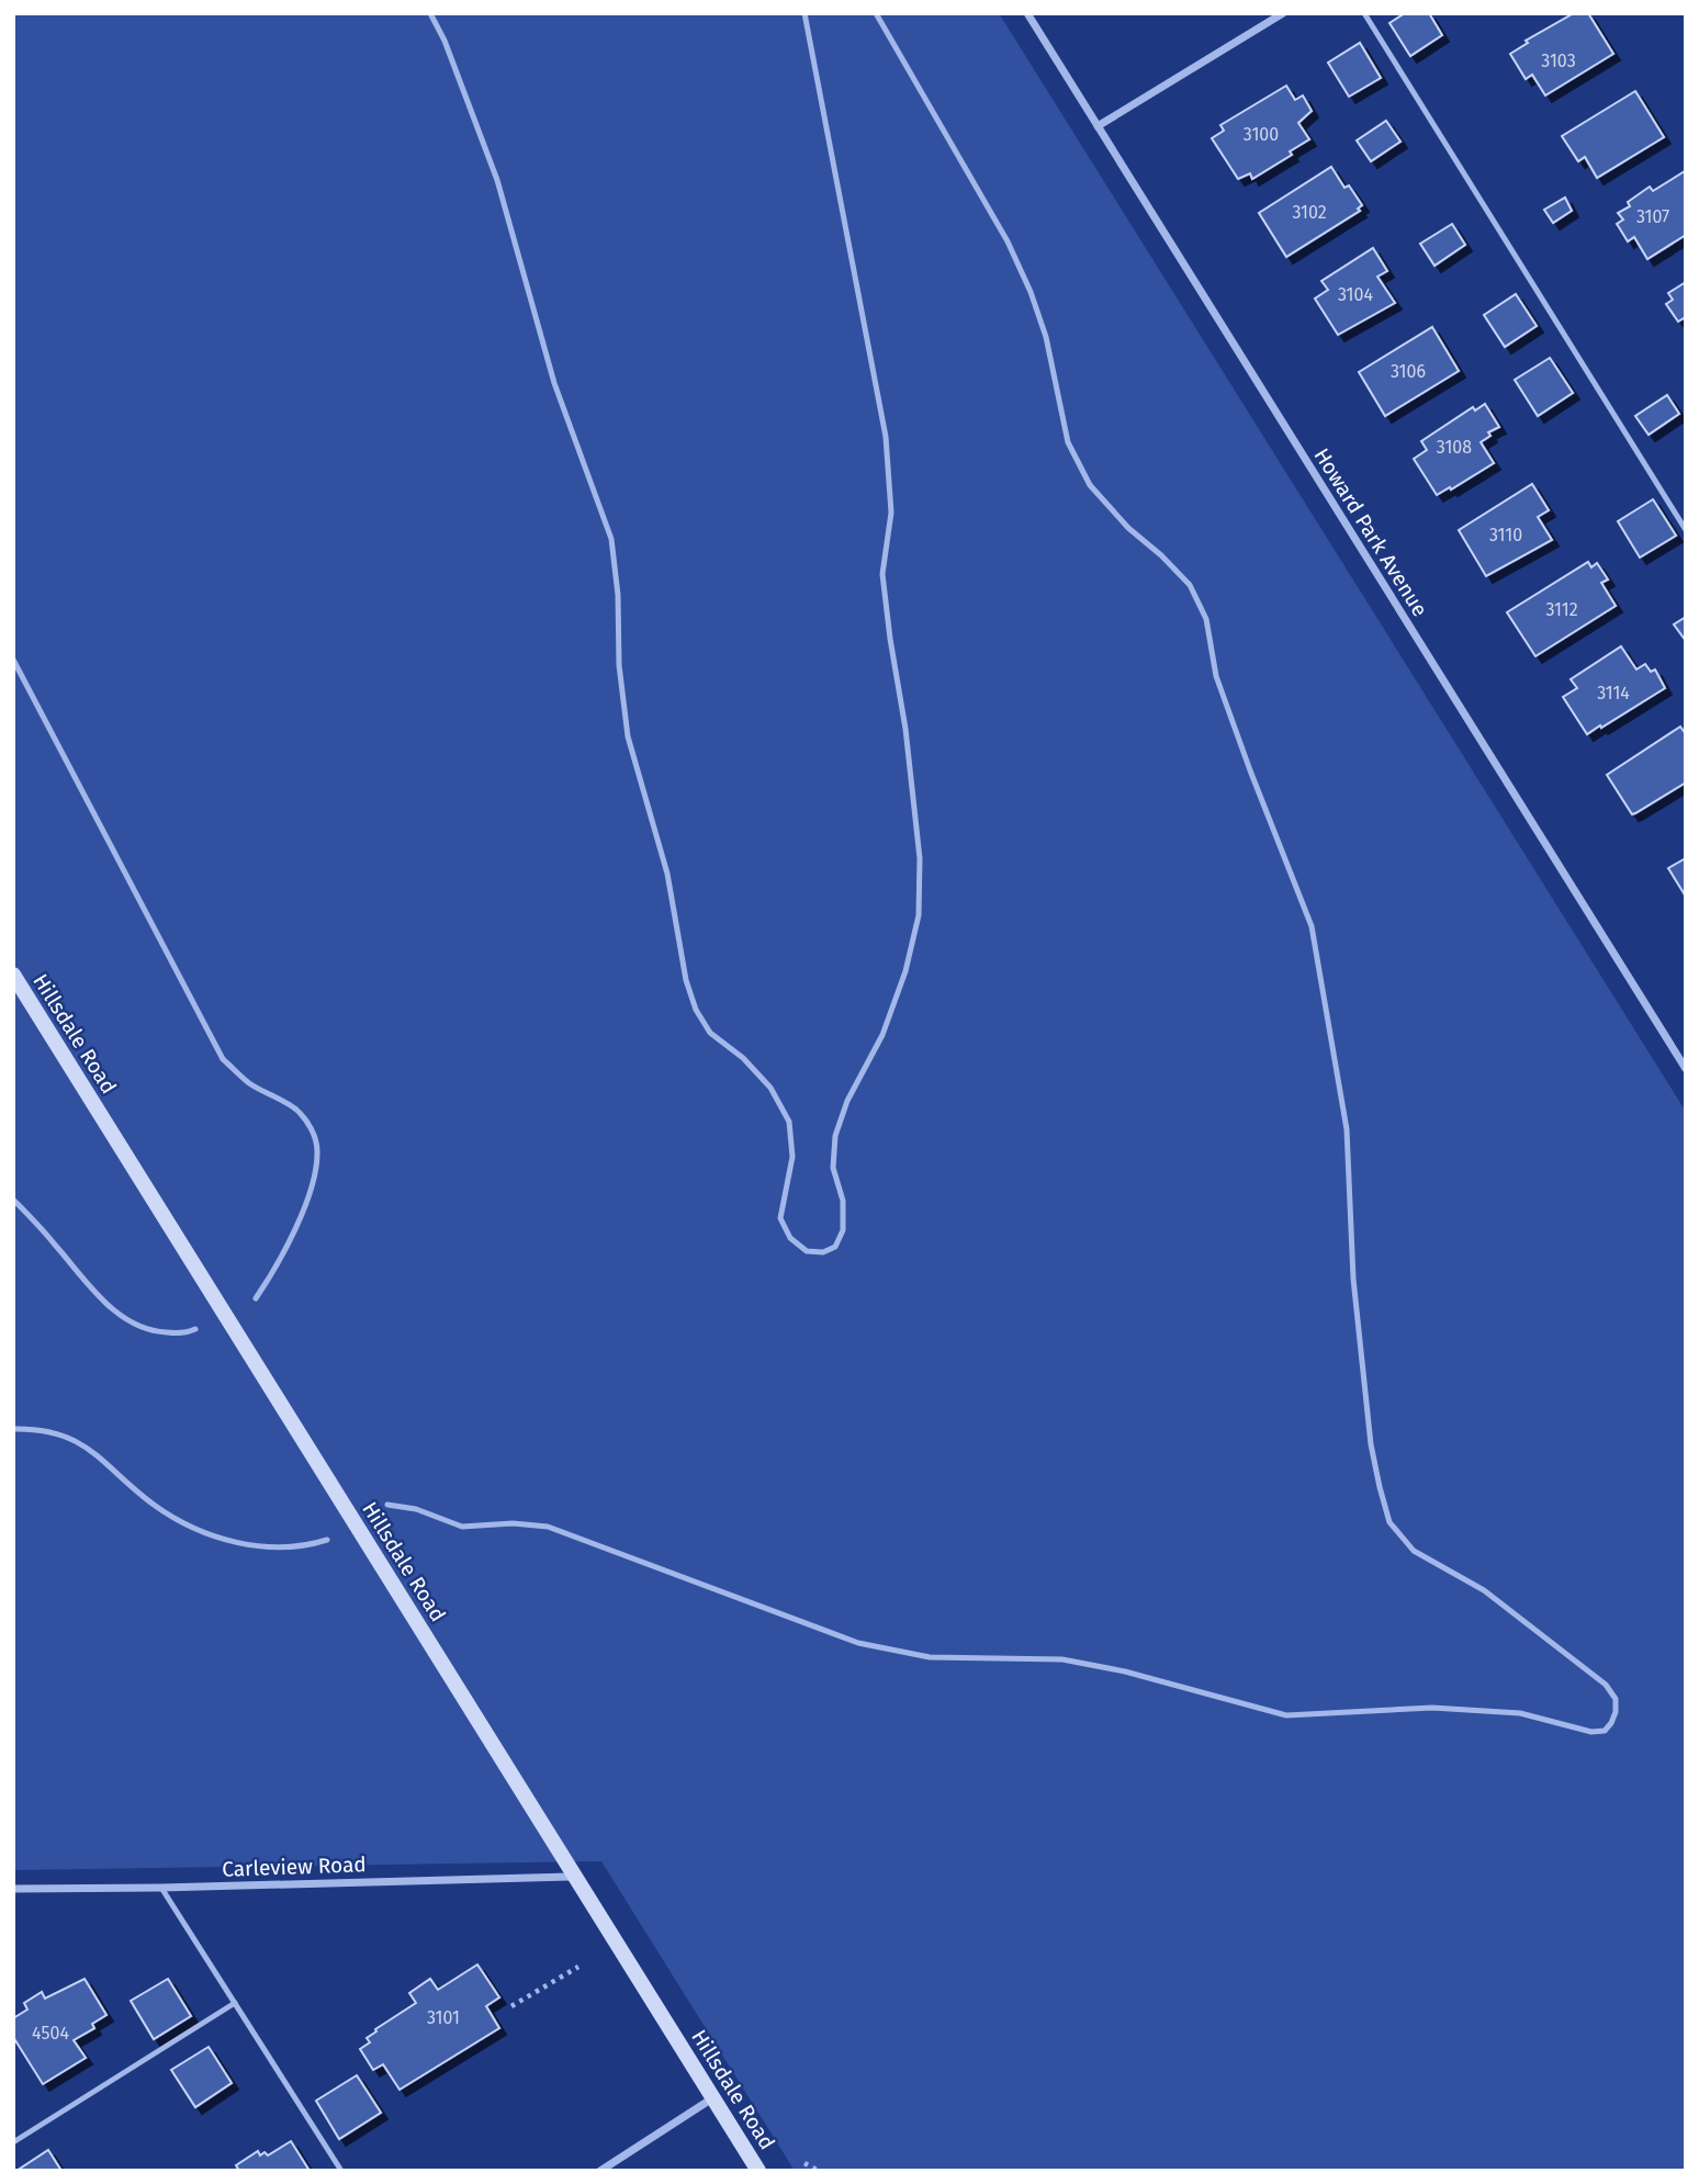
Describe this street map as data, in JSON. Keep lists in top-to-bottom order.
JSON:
{
  "streets": {
    "main road": ["Hillsdale Road"],
    "street": ["Howard Park Avenue", "Carleview Road"]
  },
  "crossings": [
    ["Hillsdale Road", "Carleview Road"]
  ],
  "house_numbers": [
    "3103",
    "3100",
    "3102",
    "3107",
    "3104",
    "3106",
    "3108",
    "3110",
    "3112",
    "3114",
    "3101",
    "4504"
  ]
}
